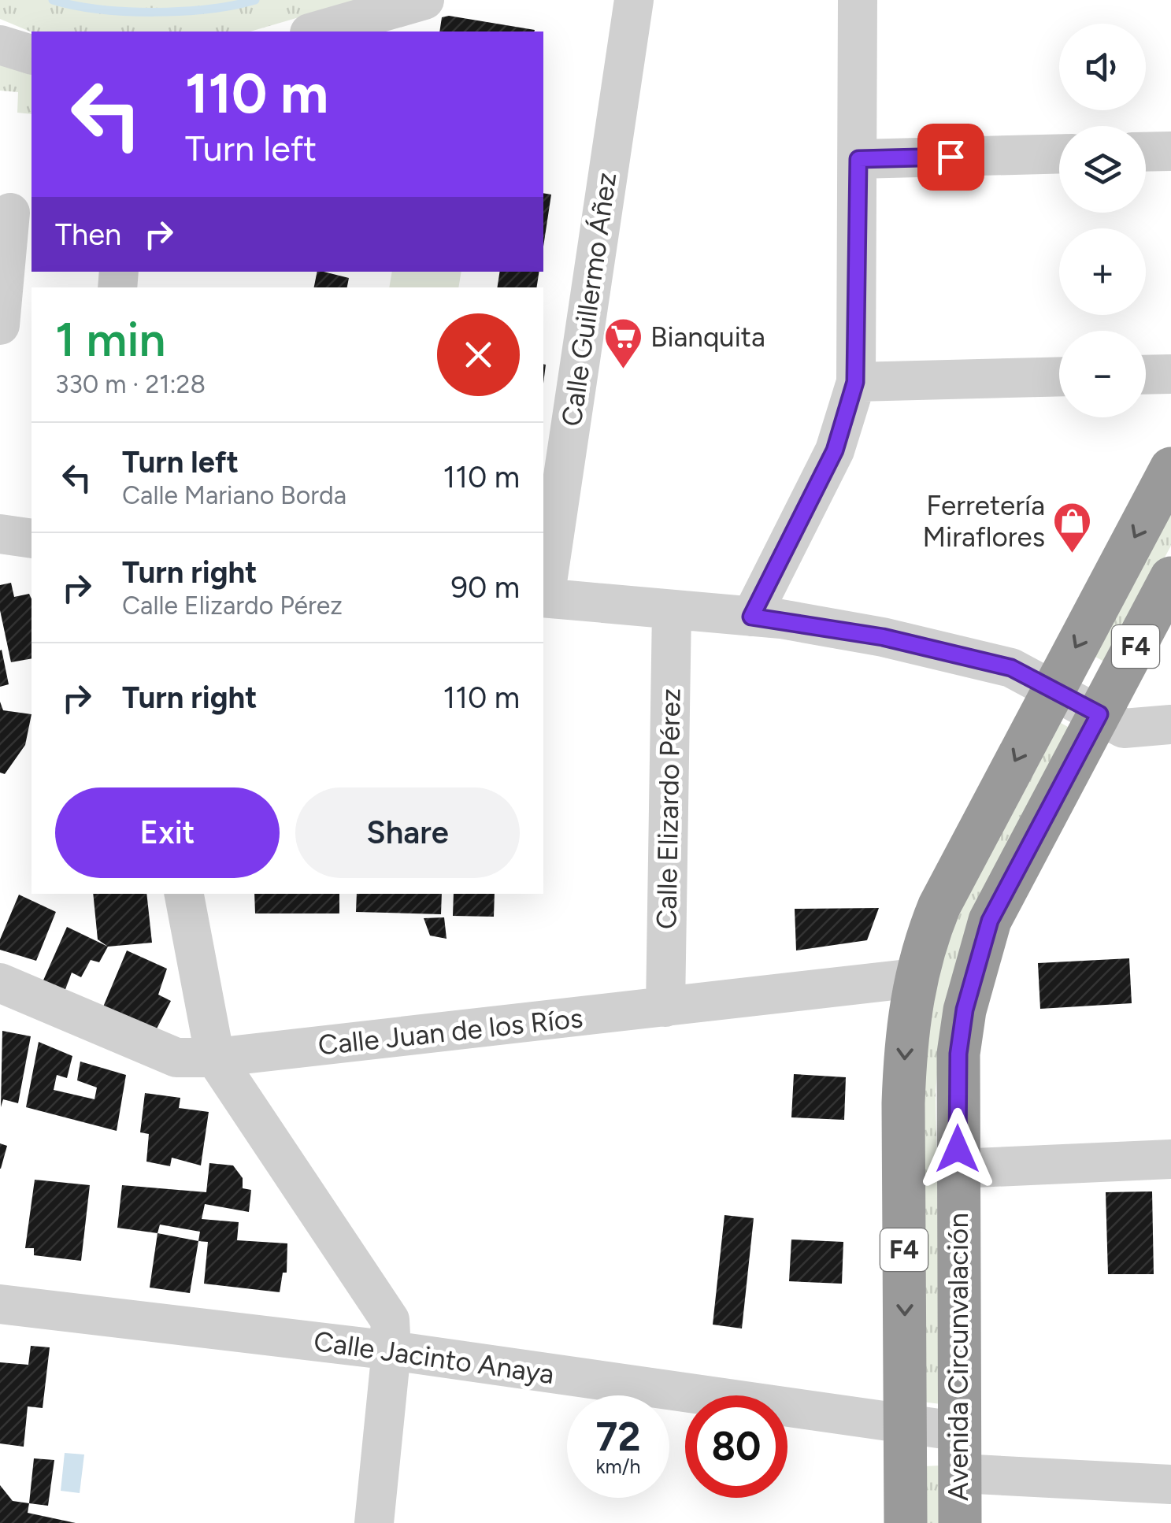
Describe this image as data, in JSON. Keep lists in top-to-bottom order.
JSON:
{
  "streets": {
    "highway": ["F4", "Avenida Circunvalación"],
    "street": [
      "Calle Guillermo Áñez",
      "Calle Elizardo Pérez",
      "Calle Juan de los Ríos",
      "Calle Jacinto Anaya"
    ]
  },
  "crossings": [
    ["Calle Elizardo Pérez", "Calle Juan de los Ríos"],
    ["Calle Juan de los Ríos", "Avenida Circunvalación"],
    ["Avenida Circunvalación", "Calle Jacinto Anaya"]
  ],
  "places": {
    "supermarket": ["Bianquita"],
    "shop": ["Ferretería Miraflores"]
  },
  "page": {
    "map_buttons": ["+", "−"],
    "turn": ["110 m", "Turn left"],
    "then": "Then",
    "heading": ["1 min", "330 m · 21:28"],
    "list": [
      {
        "name": "Turn left",
        "note": "Calle Mariano Borda",
        "value": "110 m"
      },
      {
        "name": "Turn right",
        "note": "Calle Elizardo Pérez",
        "value": "90 m"
      },
      {
        "name": "Turn right",
        "value": "110 m"
      }
    ],
    "buttons": ["Exit", "Share"],
    "speed": "72 km/h",
    "limit": "80"
  }
}
